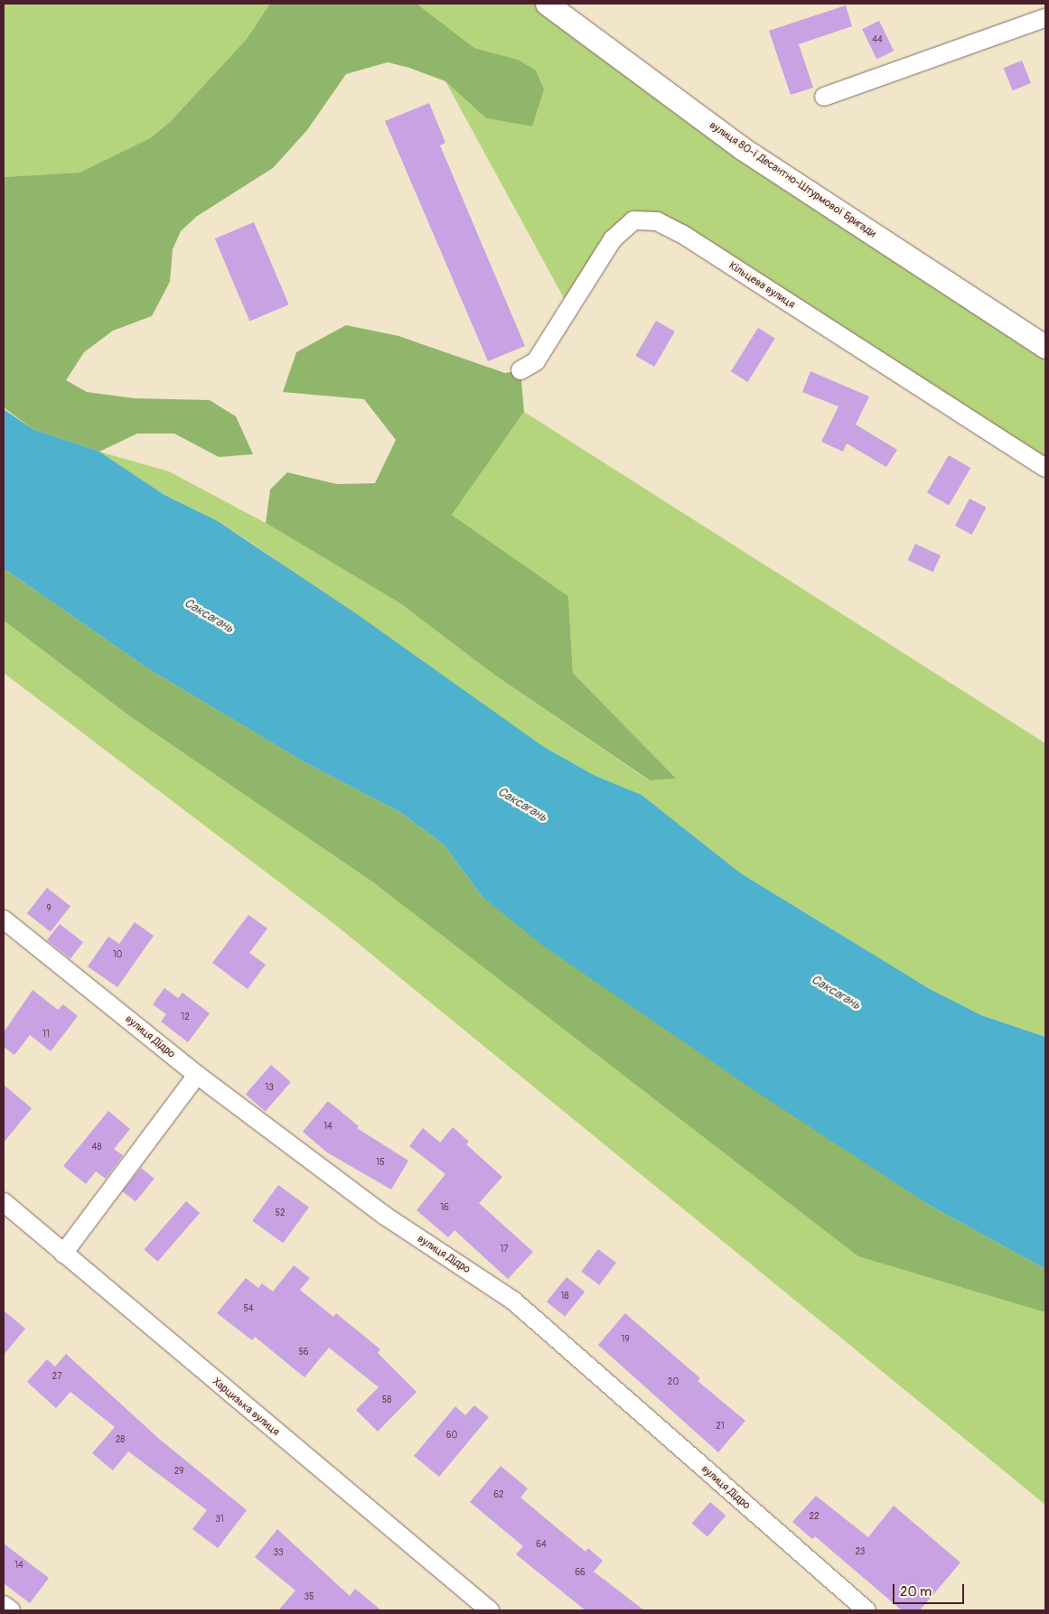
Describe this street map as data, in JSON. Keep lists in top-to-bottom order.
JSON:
{
  "streets": {
    "street": [
      "вулиця 80-ї Десантно-Штурмової Бригади",
      "Кільцева вулиця",
      "вулиця Дідро",
      "Харцизька вулиця"
    ]
  },
  "water": ["Саксагань"],
  "house_numbers": [
    "44",
    "9",
    "10",
    "12",
    "11",
    "13",
    "14",
    "48",
    "15",
    "16",
    "52",
    "17",
    "18",
    "54",
    "19",
    "56",
    "27",
    "20",
    "58",
    "21",
    "60",
    "28",
    "29",
    "62",
    "22",
    "31",
    "64",
    "23",
    "33",
    "14",
    "66",
    "35"
  ],
  "scale_bar": "20 m"
}
